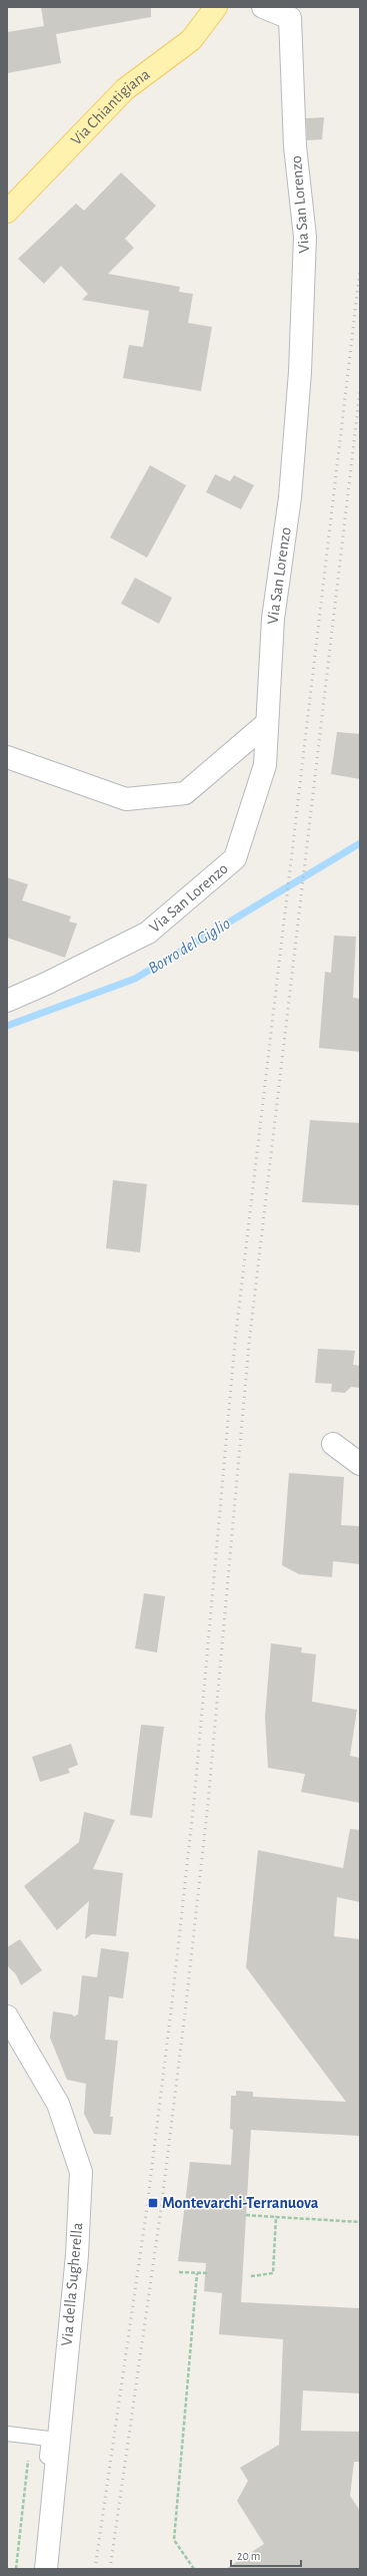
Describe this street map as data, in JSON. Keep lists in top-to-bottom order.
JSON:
{
  "streets": {
    "main road": ["Via Chiantigiana"],
    "street": ["Via San Lorenzo", "Via della Sugherella"]
  },
  "water": ["Borro del Giglio"],
  "places": {
    "transit": ["Montevarchi-Terranuova"]
  },
  "scale_bar": "20 m"
}
